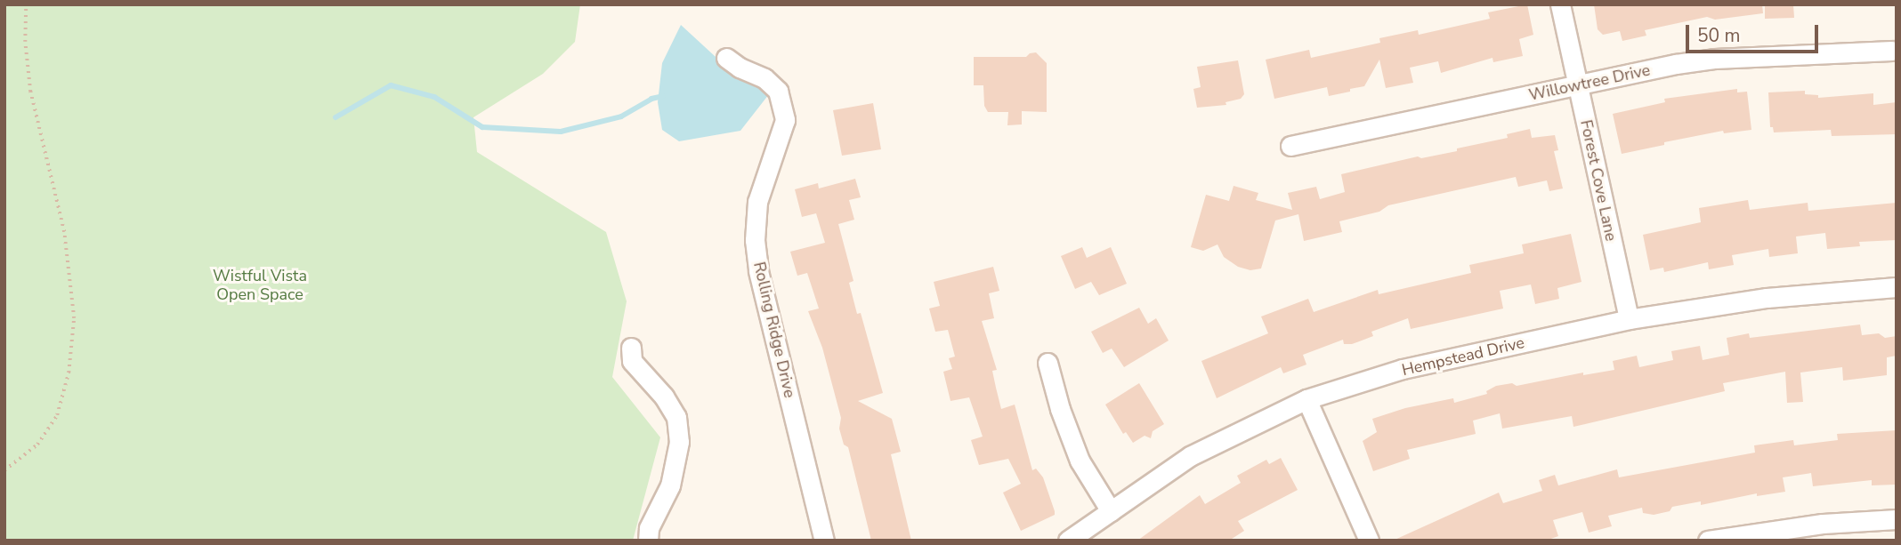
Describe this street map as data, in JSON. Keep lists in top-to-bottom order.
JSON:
{
  "streets": {
    "street": [
      "Willowtree Drive",
      "Forest Cove Lane",
      "Rolling Ridge Drive",
      "Hempstead Drive"
    ]
  },
  "crossings": [
    ["Willowtree Drive", "Forest Cove Lane"],
    ["Forest Cove Lane", "Hempstead Drive"]
  ],
  "parks": ["Wistful Vista Open Space"],
  "scale_bar": "50 m"
}
